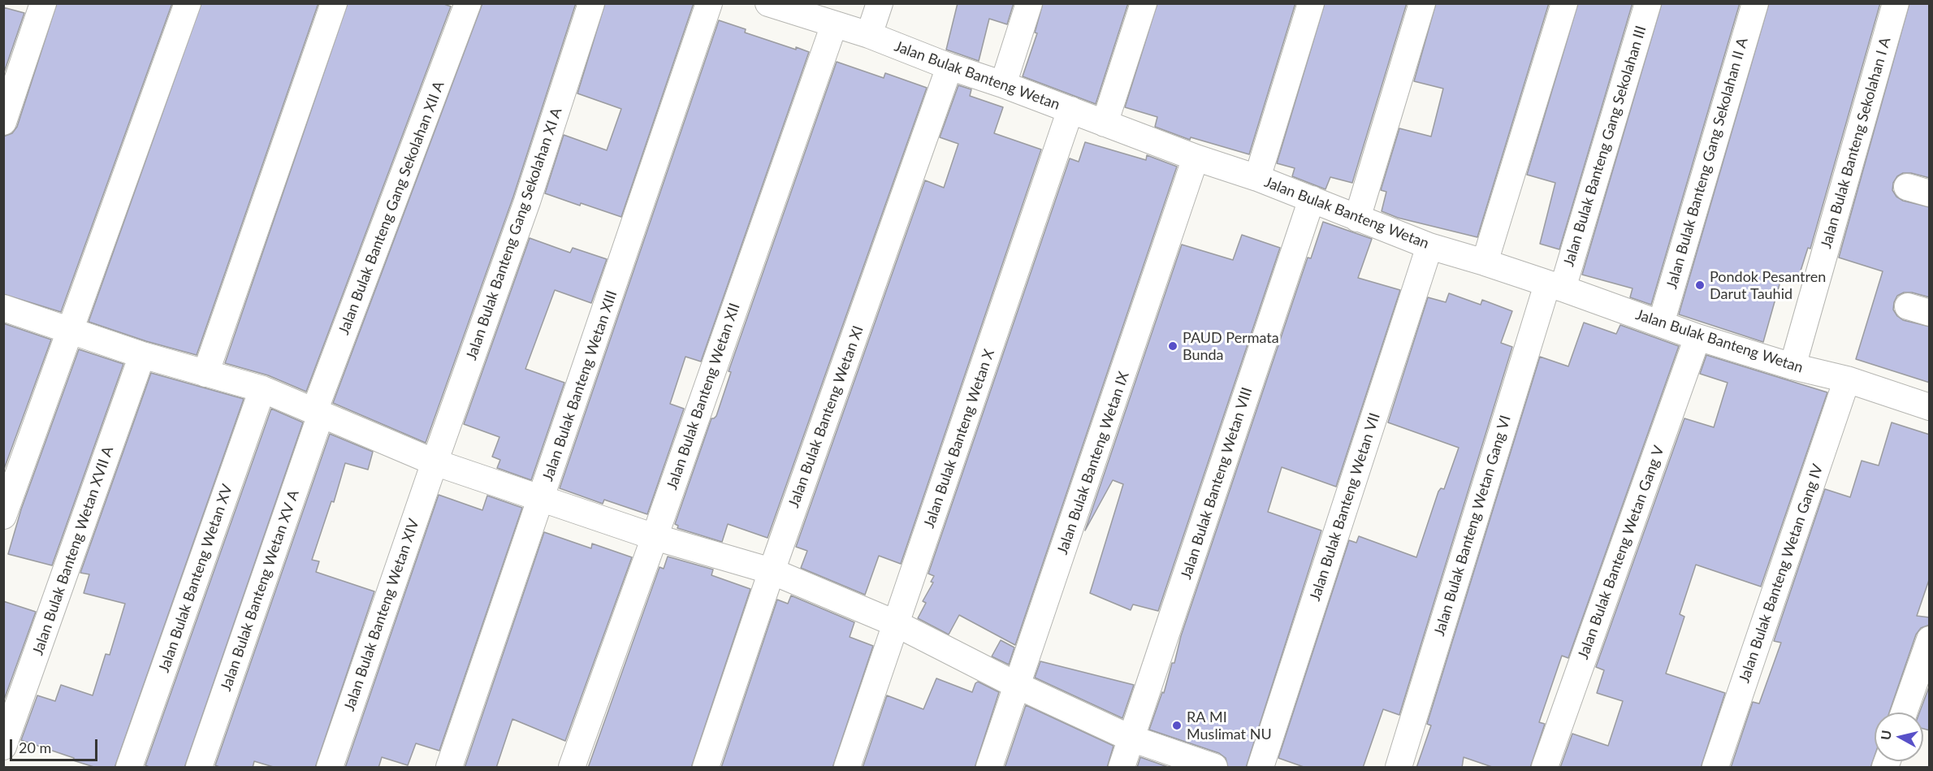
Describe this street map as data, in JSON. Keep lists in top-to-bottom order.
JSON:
{
  "streets": {
    "street": [
      "Jalan Bulak Banteng Wetan",
      "Jalan Bulak Banteng Sekolahan I A",
      "Jalan Bulak Banteng Gang Sekolahan III",
      "Jalan Bulak Banteng Gang Sekolahan II A",
      "Jalan Bulak Banteng Gang Sekolahan XII A",
      "Jalan Bulak Banteng Gang Sekolahan XI A",
      "Jalan Bulak Banteng Wetan XIII",
      "Jalan Bulak Banteng Wetan XII",
      "Jalan Bulak Banteng Wetan XI",
      "Jalan Bulak Banteng Wetan X",
      "Jalan Bulak Banteng Wetan IX",
      "Jalan Bulak Banteng Wetan VIII",
      "Jalan Bulak Banteng Wetan VII",
      "Jalan Bulak Banteng Wetan Gang VI",
      "Jalan Bulak Banteng Wetan XVII A",
      "Jalan Bulak Banteng Wetan Gang V",
      "Jalan Bulak Banteng Wetan Gang IV",
      "Jalan Bulak Banteng Wetan XV",
      "Jalan Bulak Banteng Wetan XV A",
      "Jalan Bulak Banteng Wetan XIV"
    ]
  },
  "crossings": [
    ["Jalan Bulak Banteng Wetan", "Jalan Bulak Banteng Sekolahan I A"],
    ["Jalan Bulak Banteng Wetan", "Jalan Bulak Banteng Gang Sekolahan III"],
    ["Jalan Bulak Banteng Wetan", "Jalan Bulak Banteng Gang Sekolahan II A"],
    ["Jalan Bulak Banteng Wetan", "Jalan Bulak Banteng Wetan XII"],
    ["Jalan Bulak Banteng Wetan", "Jalan Bulak Banteng Wetan XI"],
    ["Jalan Bulak Banteng Wetan", "Jalan Bulak Banteng Wetan X"],
    ["Jalan Bulak Banteng Wetan", "Jalan Bulak Banteng Wetan IX"],
    ["Jalan Bulak Banteng Wetan", "Jalan Bulak Banteng Wetan VIII"],
    ["Jalan Bulak Banteng Wetan", "Jalan Bulak Banteng Wetan VII"],
    ["Jalan Bulak Banteng Wetan", "Jalan Bulak Banteng Wetan Gang VI"],
    ["Jalan Bulak Banteng Wetan", "Jalan Bulak Banteng Wetan Gang V"],
    ["Jalan Bulak Banteng Wetan", "Jalan Bulak Banteng Wetan Gang IV"],
    ["Jalan Bulak Banteng Gang Sekolahan III", "Jalan Bulak Banteng Wetan Gang VI"],
    ["Jalan Bulak Banteng Gang Sekolahan XII A", "Jalan Bulak Banteng Wetan XV A"],
    ["Jalan Bulak Banteng Gang Sekolahan XI A", "Jalan Bulak Banteng Wetan XIV"]
  ],
  "places": ["Pondok Pesantren Darut Tauhid", "PAUD Permata Bunda", "RA MI Muslimat NU"],
  "scale_bar": "20 m",
  "north": "left"
}
